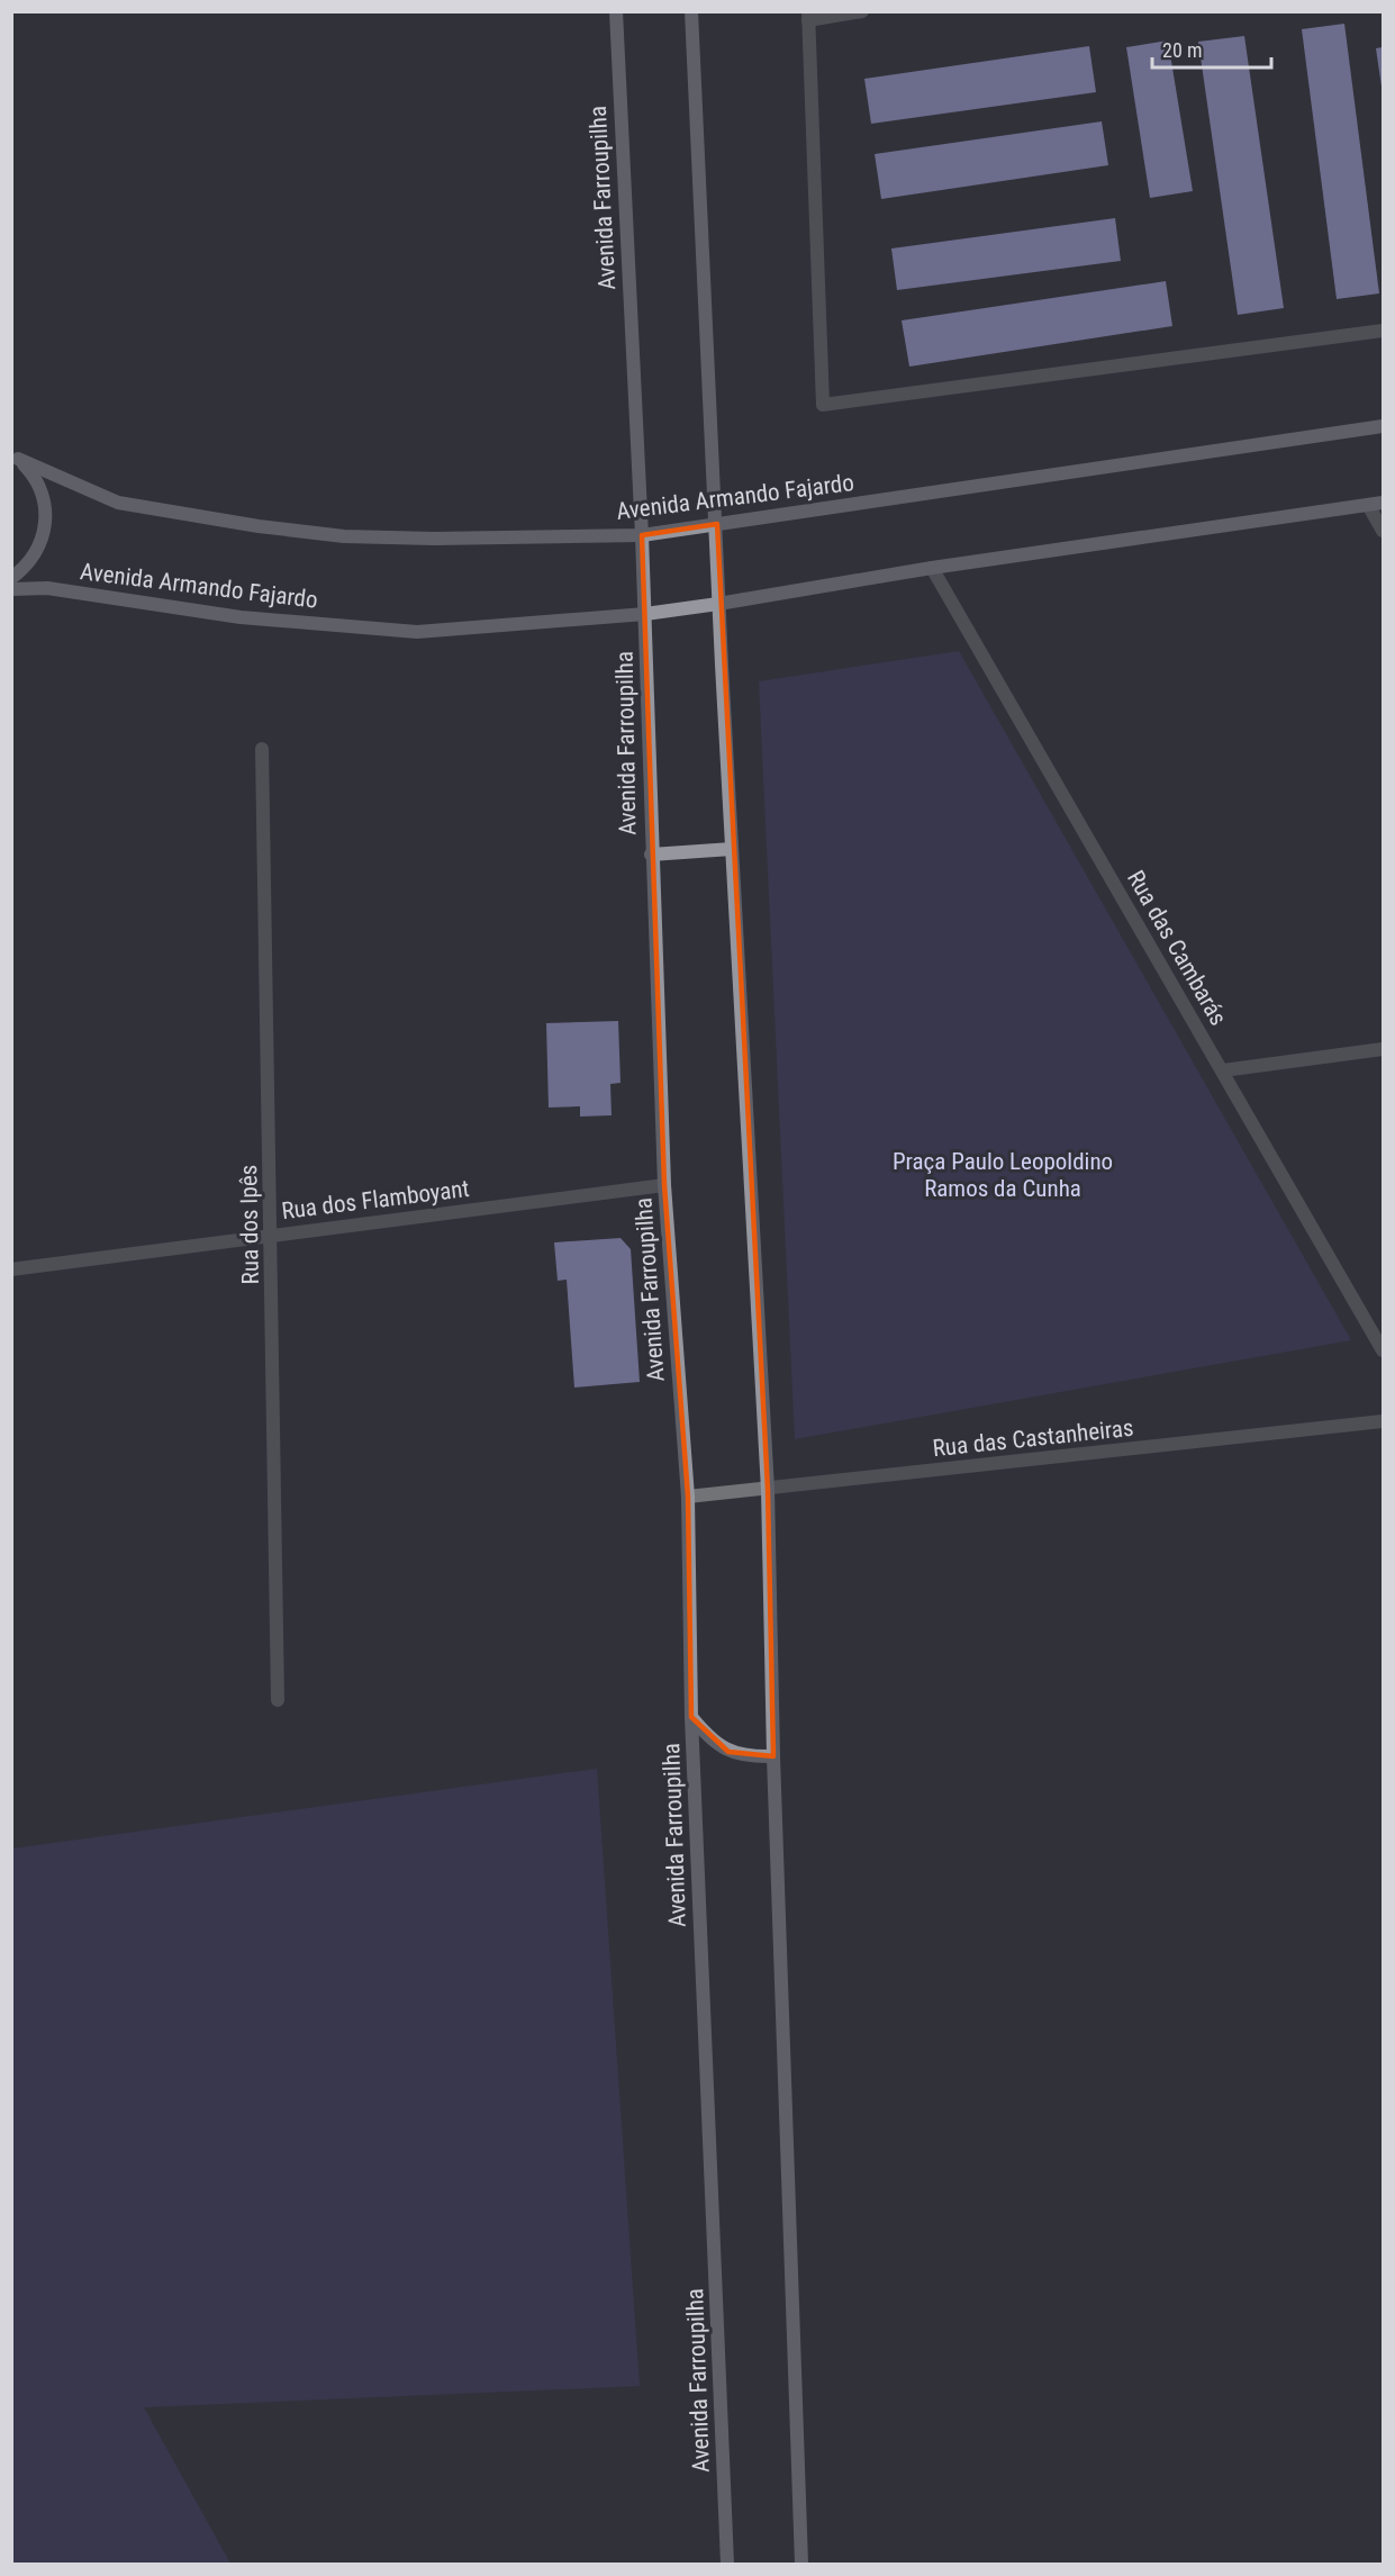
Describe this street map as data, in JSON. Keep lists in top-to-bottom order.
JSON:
{
  "streets": {
    "main road": ["Avenida Farroupilha", "Avenida Armando Fajardo"],
    "street": [
      "Rua das Cambarás",
      "Rua dos Flamboyant",
      "Rua dos Ipês",
      "Rua das Castanheiras"
    ]
  },
  "crossings": [
    ["Avenida Farroupilha", "Avenida Armando Fajardo"],
    ["Avenida Farroupilha", "Rua dos Flamboyant"],
    ["Avenida Farroupilha", "Rua das Castanheiras"],
    ["Avenida Armando Fajardo", "Rua das Cambarás"],
    ["Rua dos Flamboyant", "Rua dos Ipês"]
  ],
  "parks": ["Praça Paulo Leopoldino Ramos da Cunha"],
  "scale_bar": "20 m"
}
